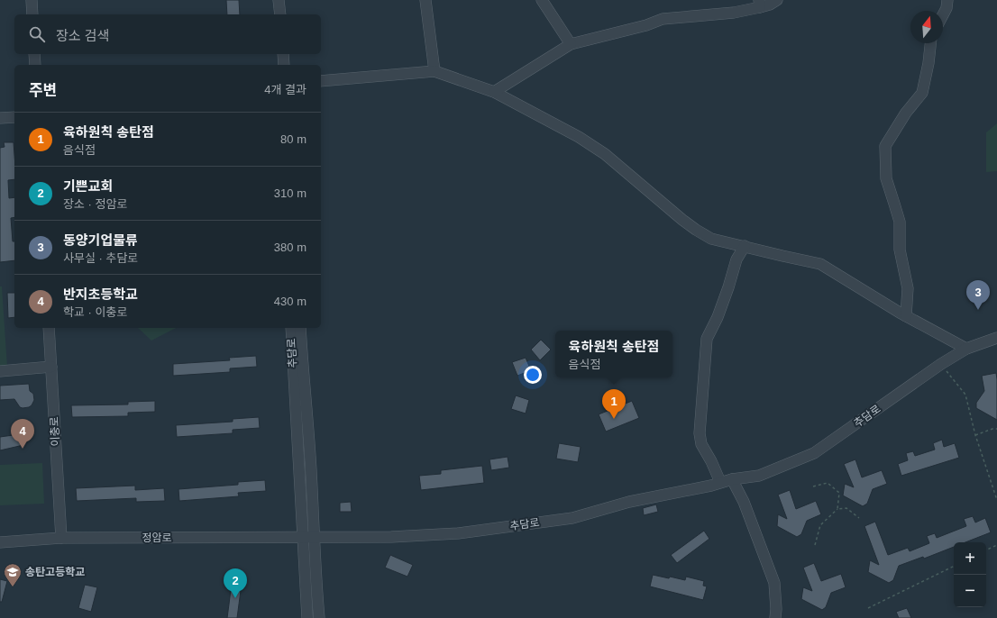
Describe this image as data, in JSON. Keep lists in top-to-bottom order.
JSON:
{
  "streets": {
    "street": ["추담로", "이충로", "정암로"]
  },
  "crossings": [
    ["추담로", "정암로"],
    ["이충로", "정암로"]
  ],
  "places": {
    "school or university": ["송탄고등학교"]
  },
  "north": "top",
  "page": {
    "search": "장소 검색",
    "heading": ["주변", "4개 결과"],
    "list": [
      {
        "mark": "1",
        "name": "육하원칙 송탄점",
        "note": "음식점",
        "value": "80 m"
      },
      {
        "mark": "2",
        "name": "기쁜교회",
        "note": "장소 · 정암로",
        "value": "310 m"
      },
      {
        "mark": "3",
        "name": "동양기업물류",
        "note": "사무실 · 추담로",
        "value": "380 m"
      },
      {
        "mark": "4",
        "name": "반지초등학교",
        "note": "학교 · 이충로",
        "value": "430 m"
      }
    ],
    "pins": [
      "3",
      "1",
      "4",
      "2"
    ],
    "popup": ["육하원칙 송탄점", "음식점"],
    "map_buttons": ["+", "−"]
  }
}
